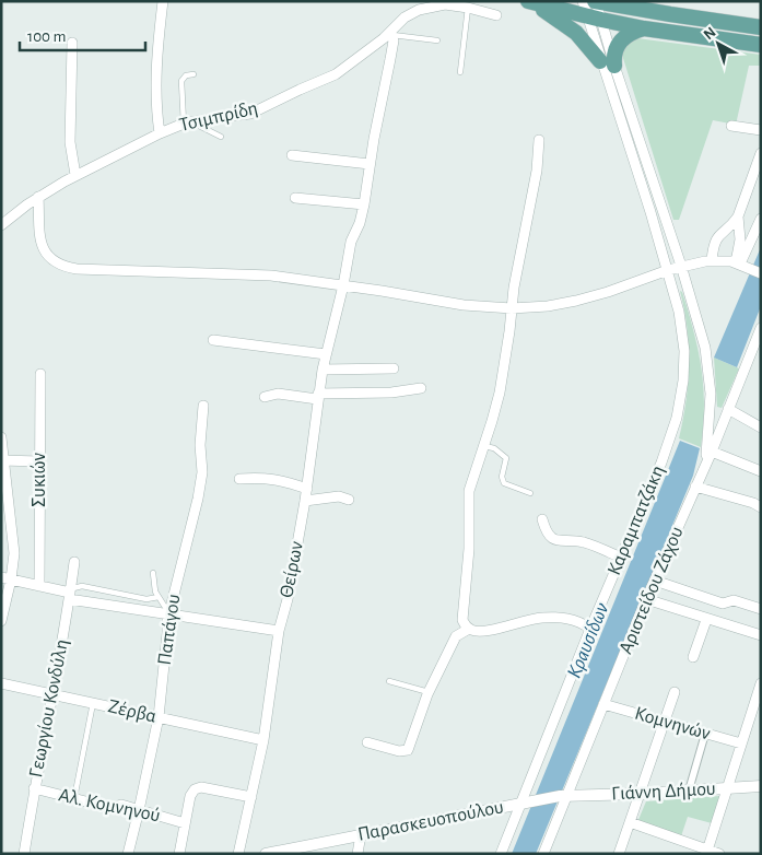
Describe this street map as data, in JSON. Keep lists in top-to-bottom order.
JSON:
{
  "streets": {
    "street": [
      "Τσιμπρίδη",
      "Συκιών",
      "Καραμπατζάκη",
      "Θείρων",
      "Αριστείδου Ζάχου",
      "Παπάγου",
      "Γεωργίου Κονδύλη",
      "Ζέρβα",
      "Κομνηνών",
      "Γιάννη Δήμου",
      "Αλ. Κομνηνού",
      "Παρασκευοπούλου"
    ]
  },
  "crossings": [
    ["Τσιμπρίδη", "Θείρων"],
    ["Καραμπατζάκη", "Γιάννη Δήμου"],
    ["Καραμπατζάκη", "Παρασκευοπούλου"],
    ["Θείρων", "Ζέρβα"],
    ["Αριστείδου Ζάχου", "Κομνηνών"],
    ["Αριστείδου Ζάχου", "Γιάννη Δήμου"],
    ["Παπάγου", "Ζέρβα"],
    ["Παπάγου", "Αλ. Κομνηνού"],
    ["Γεωργίου Κονδύλη", "Ζέρβα"],
    ["Γεωργίου Κονδύλη", "Αλ. Κομνηνού"],
    ["Γιάννη Δήμου", "Παρασκευοπούλου"]
  ],
  "water": ["Κραυσίδων"],
  "scale_bar": "100 m",
  "north": "top left"
}
